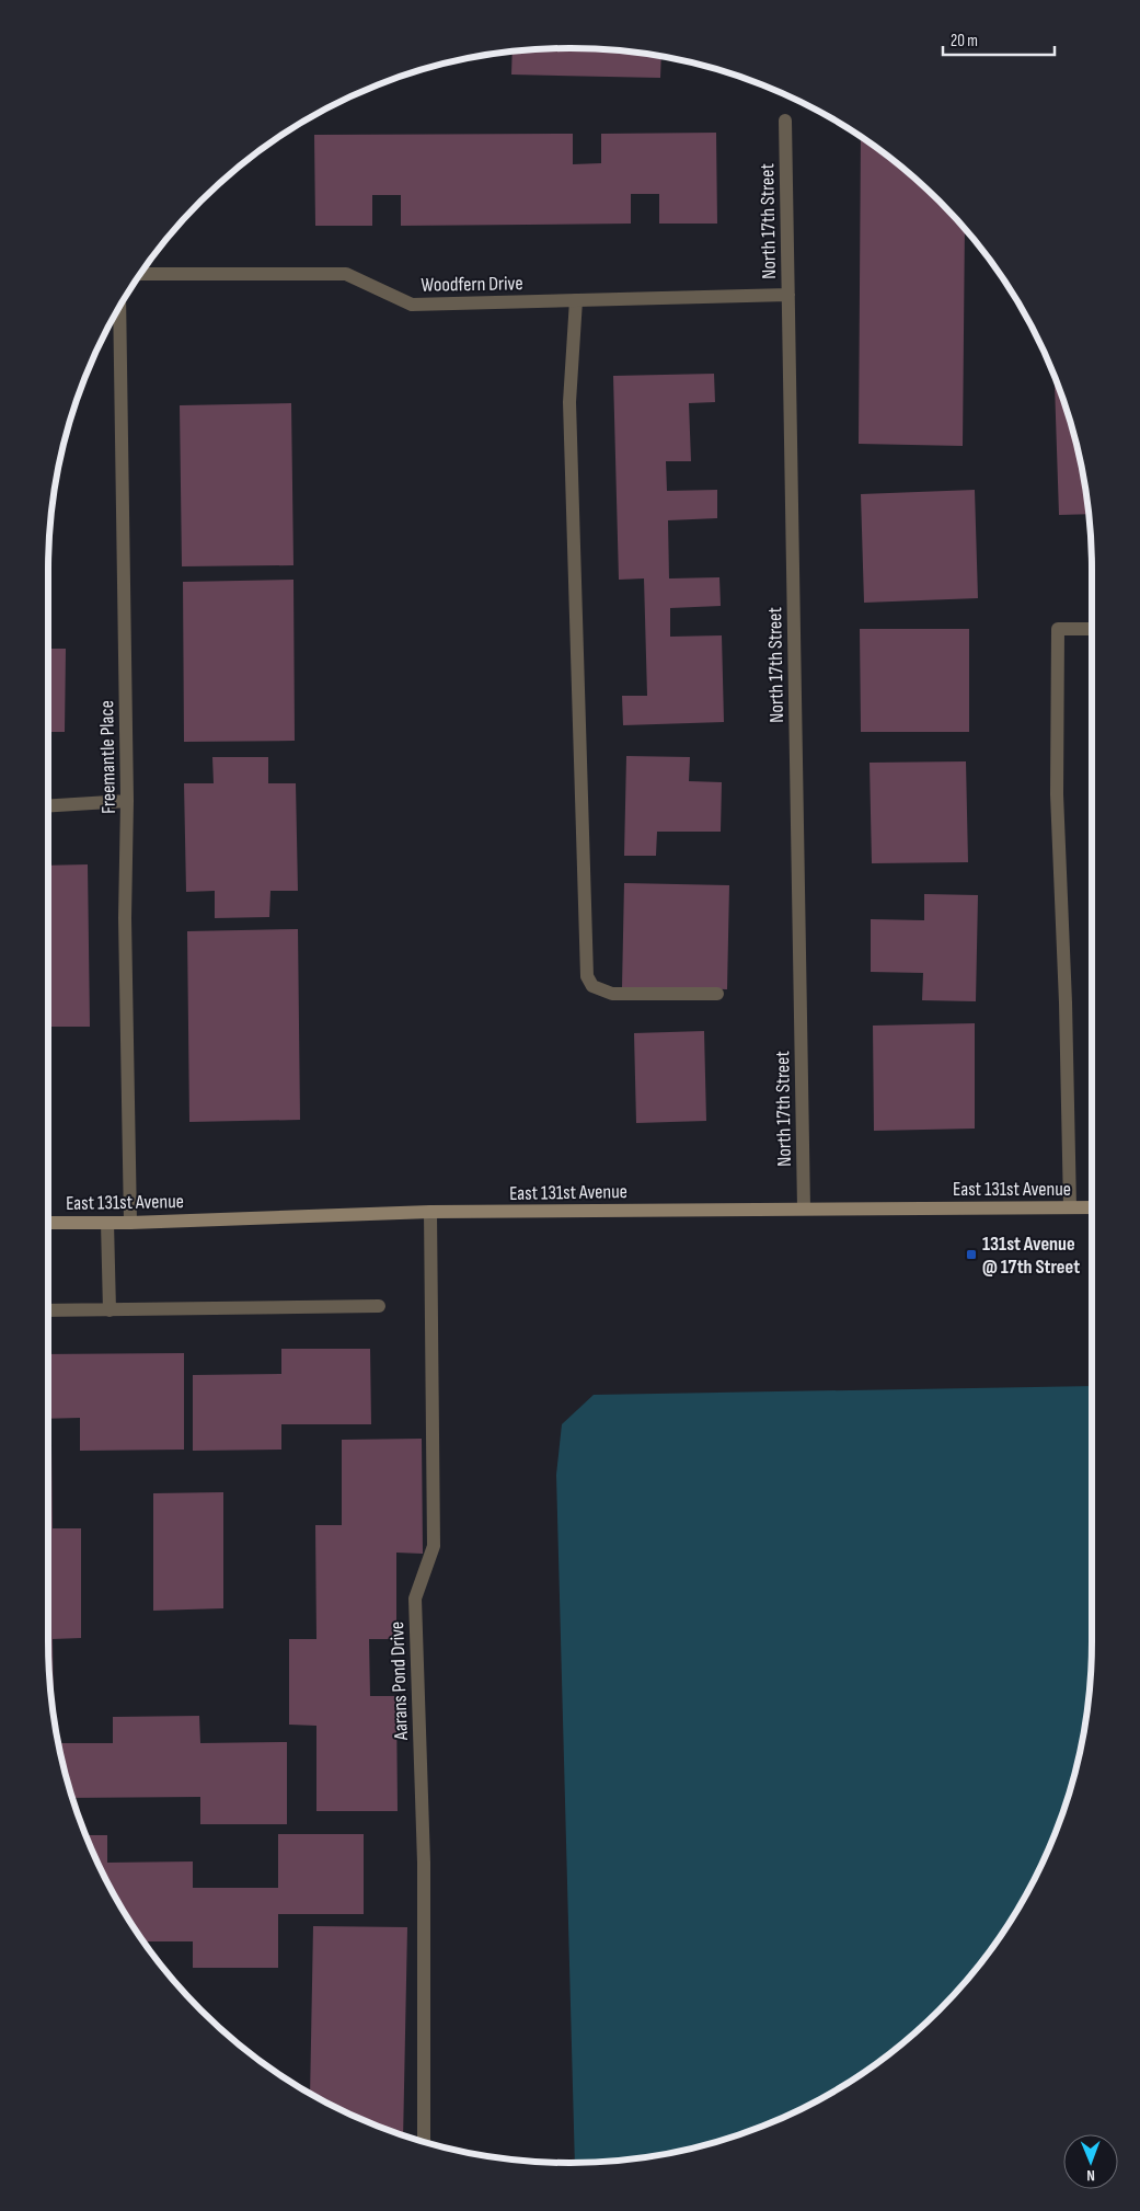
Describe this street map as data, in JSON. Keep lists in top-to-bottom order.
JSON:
{
  "streets": {
    "street": [
      "North 17th Street",
      "Woodfern Drive",
      "Freemantle Place",
      "East 131st Avenue",
      "Aarans Pond Drive"
    ]
  },
  "crossings": [
    ["North 17th Street", "Woodfern Drive"],
    ["North 17th Street", "East 131st Avenue"],
    ["Freemantle Place", "East 131st Avenue"],
    ["East 131st Avenue", "Aarans Pond Drive"]
  ],
  "places": {
    "transit": ["131st Avenue @ 17th Street"]
  },
  "scale_bar": "20 m",
  "north": "bottom"
}
